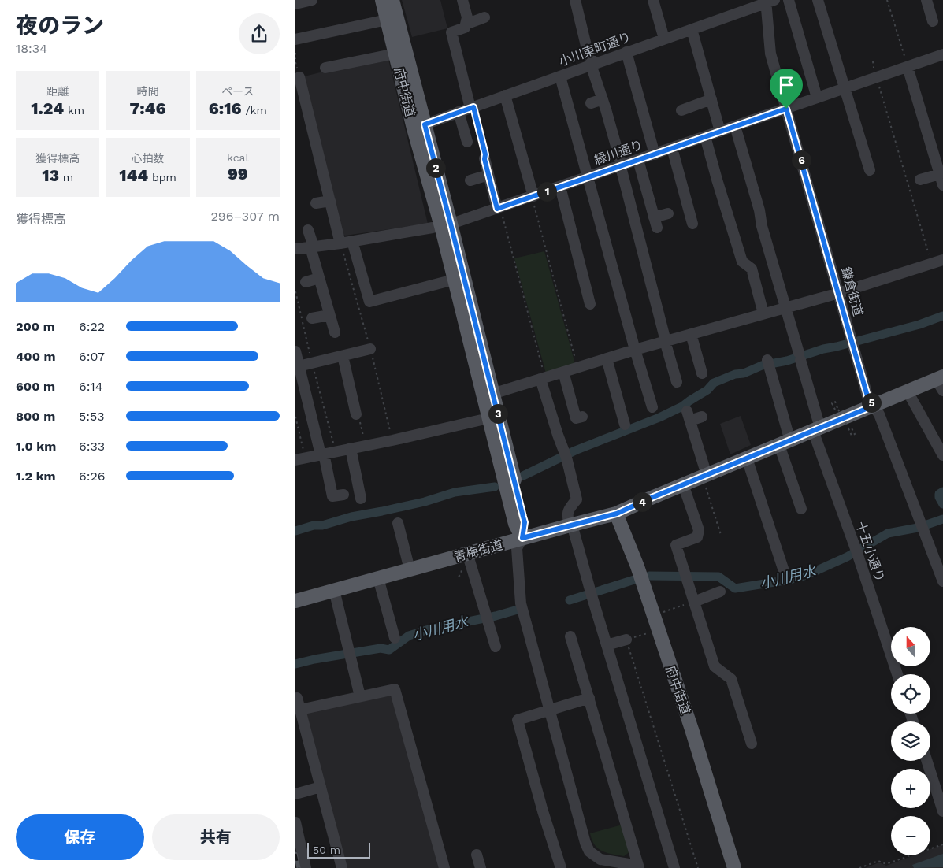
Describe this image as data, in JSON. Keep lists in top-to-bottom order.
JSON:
{
  "streets": {
    "main road": ["府中街道", "青梅街道"],
    "street": [
      "小川東町通り",
      "緑川通り",
      "鎌倉街道",
      "十五小通り"
    ]
  },
  "crossings": [
    ["小川東町通り", "府中街道"],
    ["小川東町通り", "鎌倉街道"],
    ["府中街道", "緑川通り"],
    ["府中街道", "青梅街道"],
    ["緑川通り", "鎌倉街道"],
    ["緑川通り", "十五小通り"],
    ["鎌倉街道", "青梅街道"],
    ["青梅街道", "十五小通り"]
  ],
  "water": ["小川用水"],
  "scale_bar": "50 m",
  "north": "top",
  "page": {
    "heading": ["夜のラン", "18:34"],
    "stats": [
      ["距離", "1.24 km"],
      ["時間", "7:46"],
      ["ペース", "6:16 /km"],
      ["獲得標高", "13 m"],
      ["心拍数", "144 bpm"],
      ["kcal", "99"]
    ],
    "pins": [
      "6",
      "2",
      "1",
      "5",
      "3",
      "4"
    ],
    "chart": ["獲得標高", "296–307 m"],
    "list": [
      {
        "name": "200 m",
        "note": "6:22"
      },
      {
        "name": "400 m",
        "note": "6:07"
      },
      {
        "name": "600 m",
        "note": "6:14"
      },
      {
        "name": "800 m",
        "note": "5:53"
      },
      {
        "name": "1.0 km",
        "note": "6:33"
      },
      {
        "name": "1.2 km",
        "note": "6:26"
      }
    ],
    "map_buttons": ["+", "−"],
    "buttons": ["保存", "共有"],
    "scale": "50 m"
  }
}
